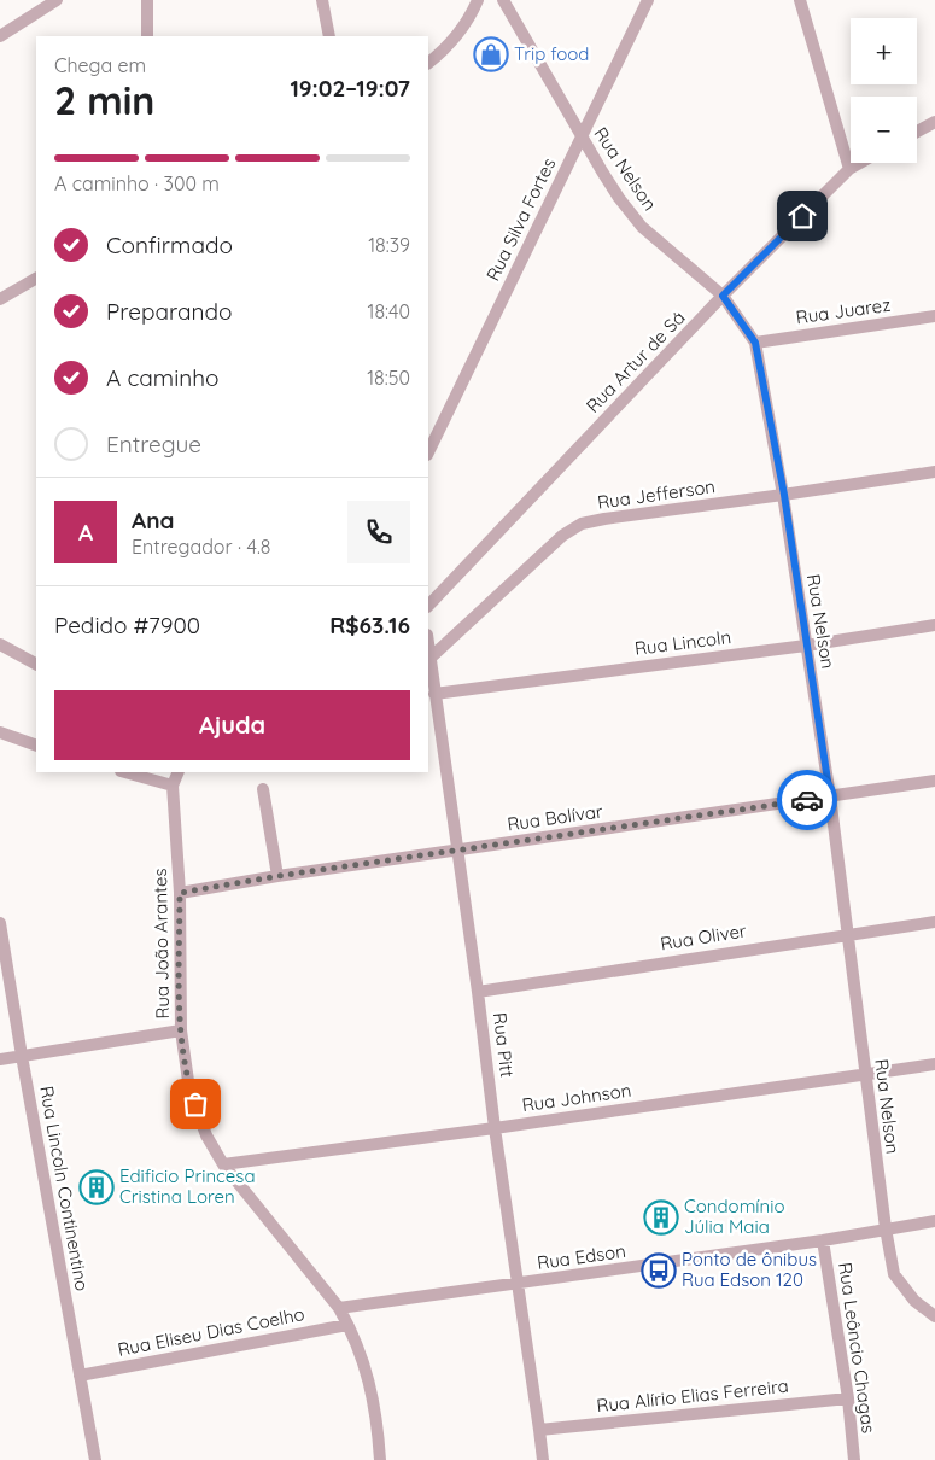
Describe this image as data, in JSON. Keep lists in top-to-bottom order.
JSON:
{
  "streets": {
    "street": [
      "Rua Nelson",
      "Rua Silva Fortes",
      "Rua Juarez",
      "Rua Artur de Sá",
      "Rua Jefferson",
      "Rua Lincoln",
      "Rua Bolívar",
      "Rua Oliver",
      "Rua João Arantes",
      "Rua Pitt",
      "Rua Johnson",
      "Rua Lincoln Continentino",
      "Rua Edson",
      "Rua Eliseu Dias Coelho",
      "Rua Leôncio Chagas",
      "Rua Alírio Elias Ferreira"
    ]
  },
  "crossings": [
    ["Rua Nelson", "Rua Silva Fortes"],
    ["Rua Nelson", "Rua Juarez"],
    ["Rua Nelson", "Rua Artur de Sá"],
    ["Rua Nelson", "Rua Jefferson"],
    ["Rua Nelson", "Rua Lincoln"],
    ["Rua Nelson", "Rua Bolívar"],
    ["Rua Nelson", "Rua Oliver"],
    ["Rua Nelson", "Rua Johnson"],
    ["Rua Nelson", "Rua Edson"],
    ["Rua Jefferson", "Rua Pitt"],
    ["Rua Lincoln", "Rua Pitt"],
    ["Rua Bolívar", "Rua João Arantes"],
    ["Rua Bolívar", "Rua Pitt"],
    ["Rua Oliver", "Rua Pitt"],
    ["Rua João Arantes", "Rua Johnson"],
    ["Rua João Arantes", "Rua Edson"],
    ["Rua João Arantes", "Rua Eliseu Dias Coelho"],
    ["Rua Pitt", "Rua Johnson"],
    ["Rua Pitt", "Rua Edson"],
    ["Rua Pitt", "Rua Alírio Elias Ferreira"],
    ["Rua Lincoln Continentino", "Rua Eliseu Dias Coelho"],
    ["Rua Edson", "Rua Leôncio Chagas"],
    ["Rua Leôncio Chagas", "Rua Alírio Elias Ferreira"]
  ],
  "places": {
    "shop": ["Trip food"],
    "building": ["Edificio Princesa Cristina Loren", "Condomínio Júlia Maia"],
    "bus stop": ["Ponto de ônibus Rua Edson 120"]
  },
  "page": {
    "map_buttons": ["+", "−"],
    "heading": ["2 min", "Chega em", "19:02–19:07"],
    "panel": [
      "Ana",
      "Entregador · 4.8",
      "Pedido #7900",
      "R$63.16"
    ],
    "bar": "A caminho · 300 m",
    "list": [
      ["Confirmado", "18:39"],
      ["Preparando", "18:40"],
      ["A caminho", "18:50"],
      "Entregue"
    ],
    "round": "A",
    "buttons": "Ajuda"
  }
}
